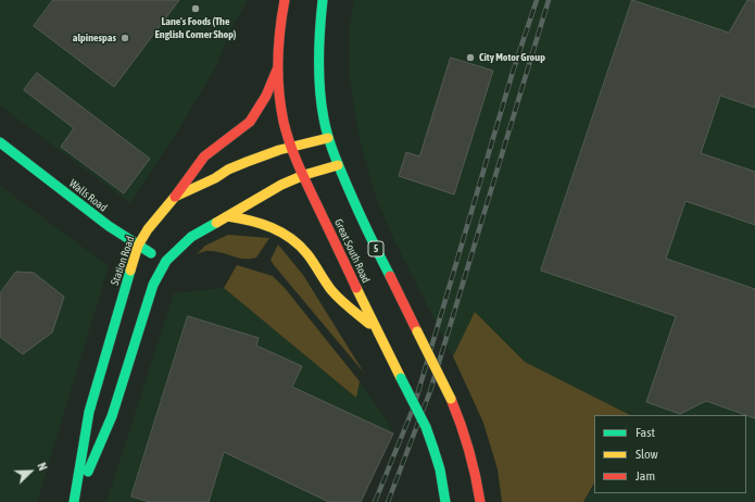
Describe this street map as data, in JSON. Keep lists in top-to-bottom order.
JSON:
{
  "streets": {
    "main road": [
      "Walls Road",
      "5",
      "Great South Road",
      "Station Road"
    ]
  },
  "crossings": [
    ["Walls Road", "Station Road"],
    ["Great South Road", "Station Road"]
  ],
  "places": ["Lane's Foods (The English Corner Shop)", "alpinespas", "City Motor Group"],
  "legend": ["Fast", "Slow", "Jam"],
  "north": "top right"
}
